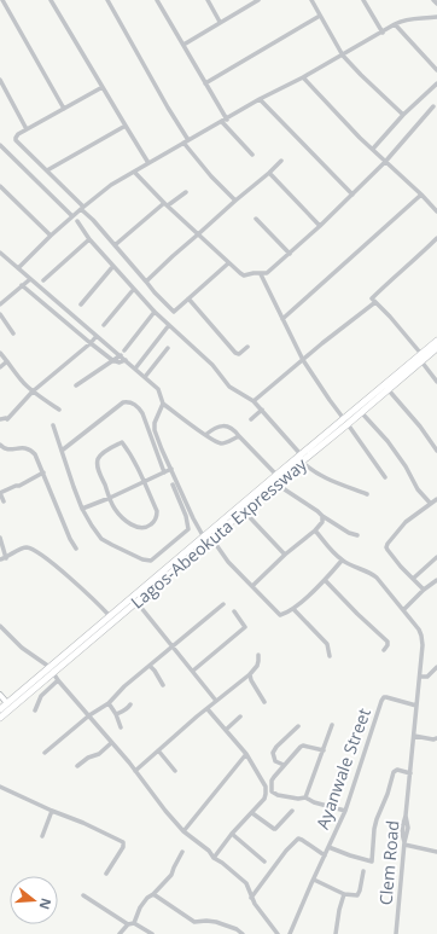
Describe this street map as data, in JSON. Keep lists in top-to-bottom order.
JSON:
{
  "streets": {
    "highway": ["Lagos-Abeokuta Expressway"],
    "street": ["Ayanwale Street", "Clem Road"]
  },
  "crossings": [
    ["Ayanwale Street", "Clem Road"]
  ],
  "north": "right"
}
